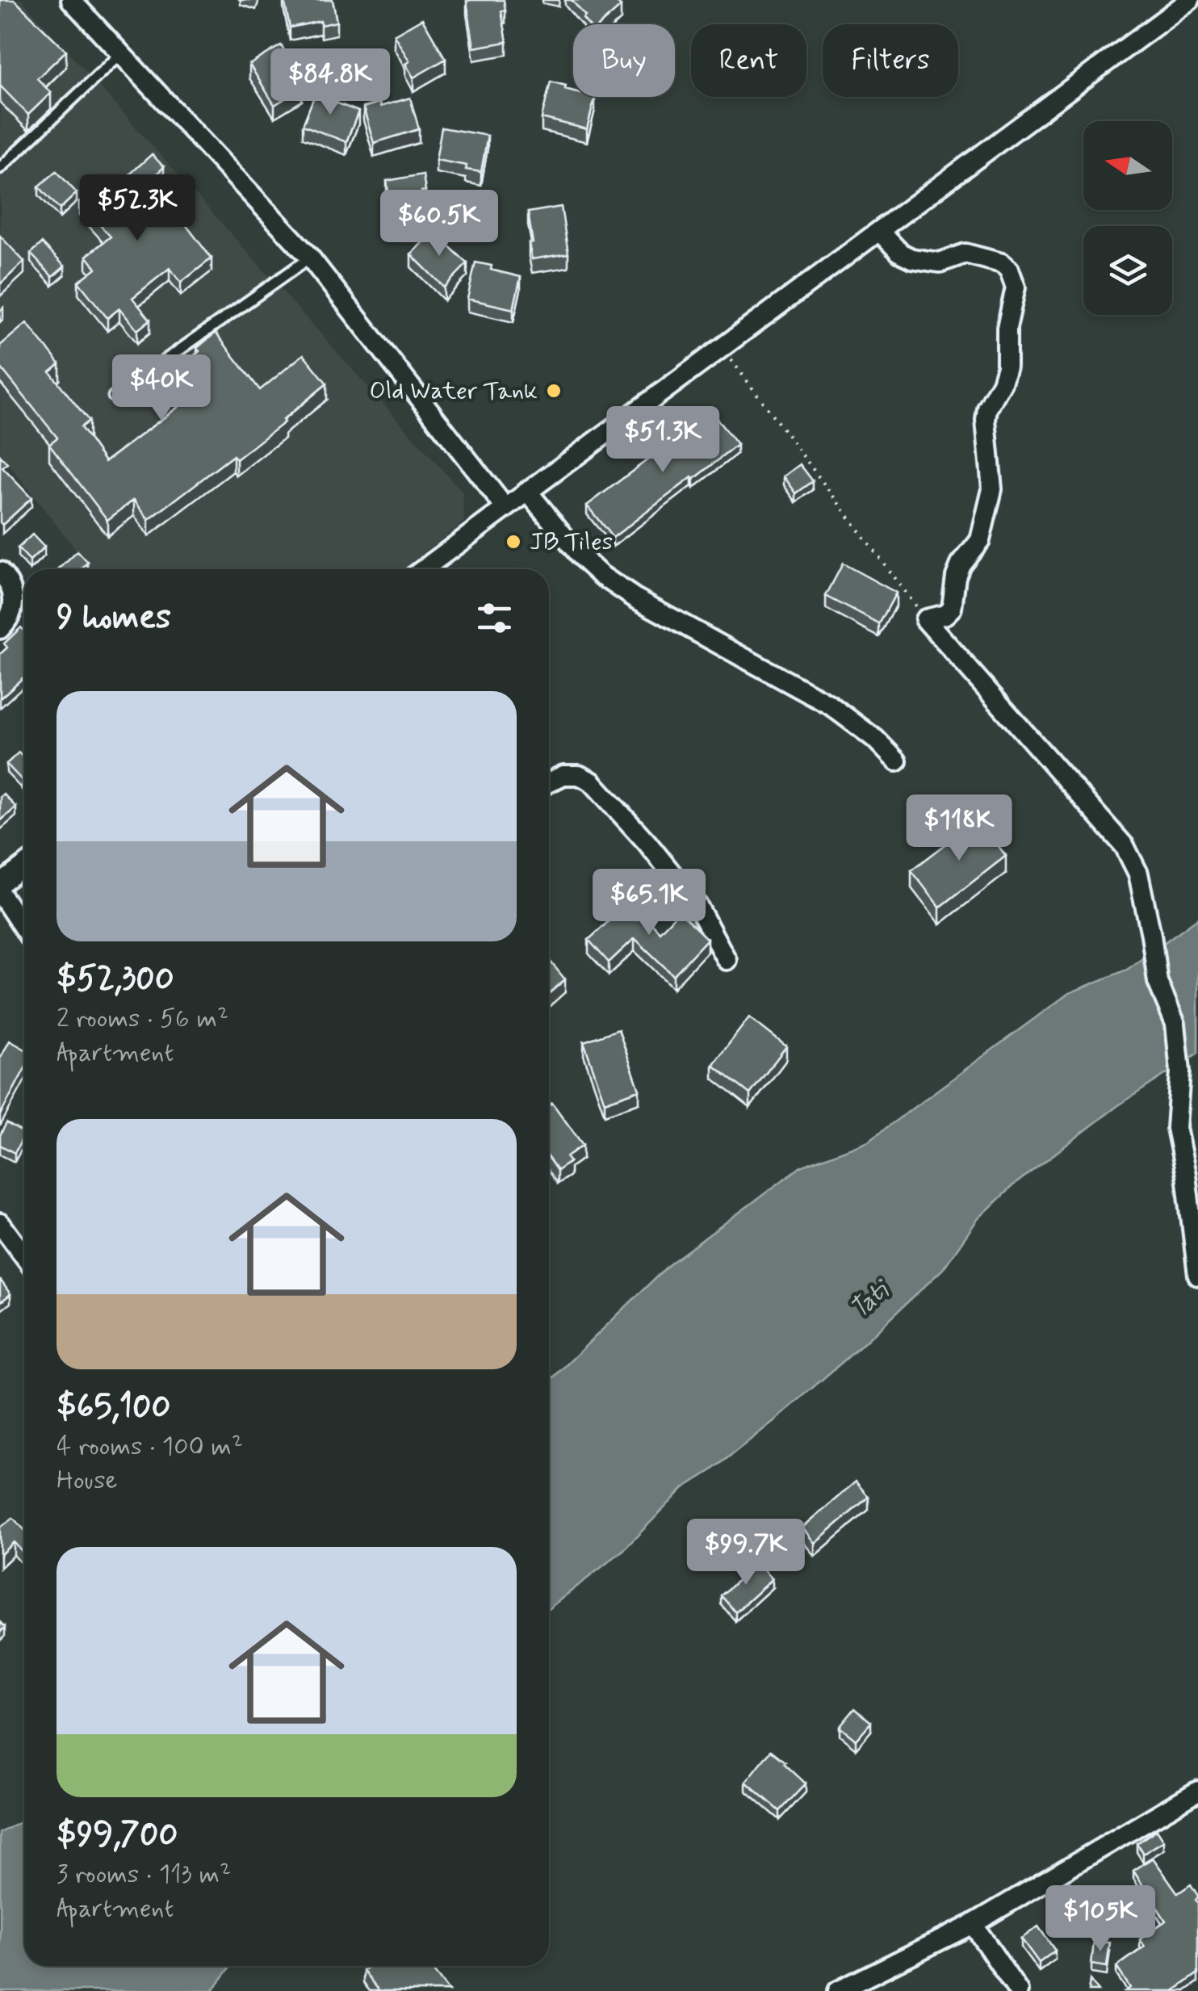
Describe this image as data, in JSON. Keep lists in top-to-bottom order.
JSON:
{
  "water": ["Tati"],
  "places": ["Old Water Tank", "JB Tiles"],
  "north": "left",
  "page": {
    "chip": ["Buy", "Rent", "Filters"],
    "price": [
      "$84.8K",
      "$52.3K",
      "$60.5K",
      "$40K",
      "$51.3K",
      "$118K",
      "$65.1K",
      "$99.7K",
      "$105K"
    ],
    "heading": "9 homes",
    "list": [
      {
        "name": "$52,300",
        "note": "2 rooms · 56 m² · Apartment"
      },
      {
        "name": "$65,100",
        "note": "4 rooms · 100 m² · House"
      },
      {
        "name": "$99,700",
        "note": "3 rooms · 113 m² · Apartment"
      }
    ]
  }
}
